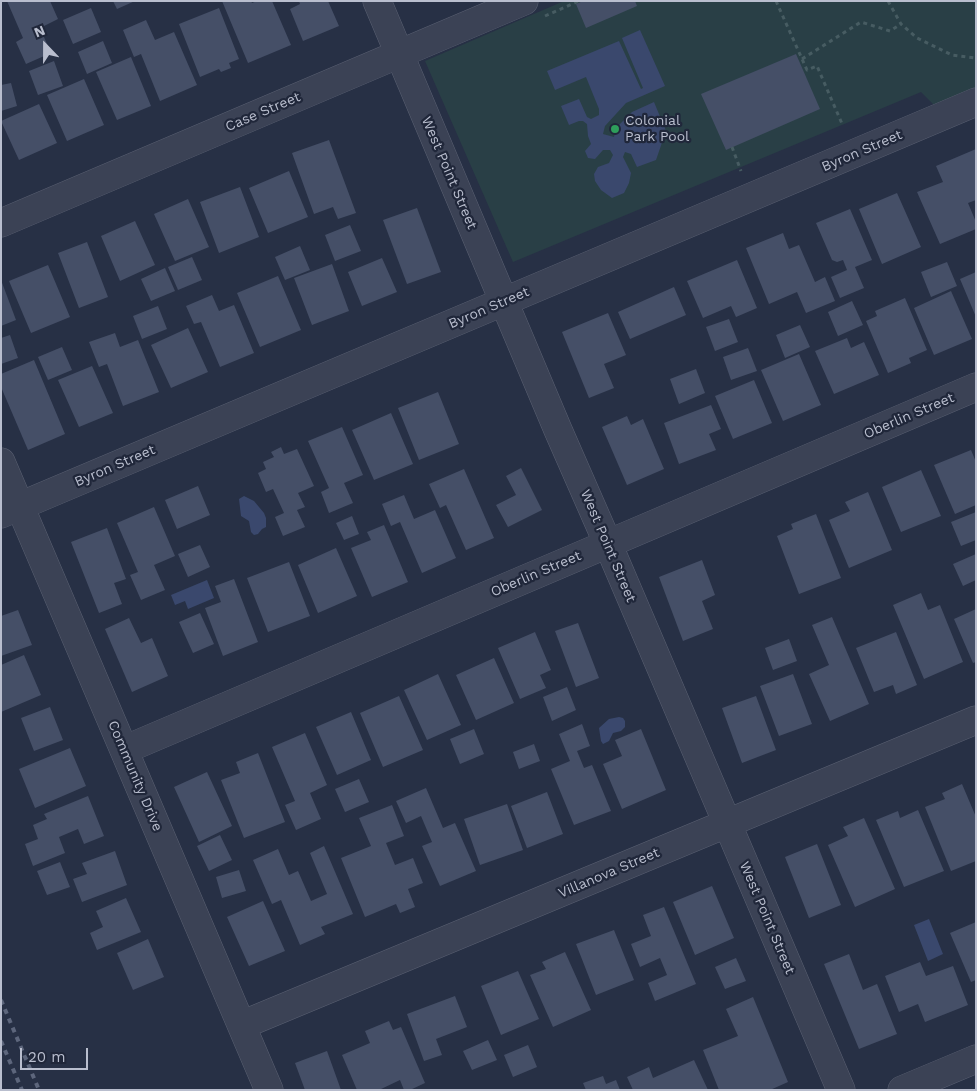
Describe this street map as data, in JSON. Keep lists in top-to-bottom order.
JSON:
{
  "streets": {
    "street": [
      "Case Street",
      "Byron Street",
      "West Point Street",
      "Oberlin Street",
      "Community Drive",
      "Villanova Street"
    ]
  },
  "crossings": [
    ["Case Street", "West Point Street"],
    ["Byron Street", "West Point Street"],
    ["Byron Street", "Community Drive"],
    ["West Point Street", "Oberlin Street"],
    ["West Point Street", "Villanova Street"],
    ["Oberlin Street", "Community Drive"],
    ["Community Drive", "Villanova Street"]
  ],
  "places": ["Colonial Park Pool"],
  "scale_bar": "20 m",
  "north": "top"
}
